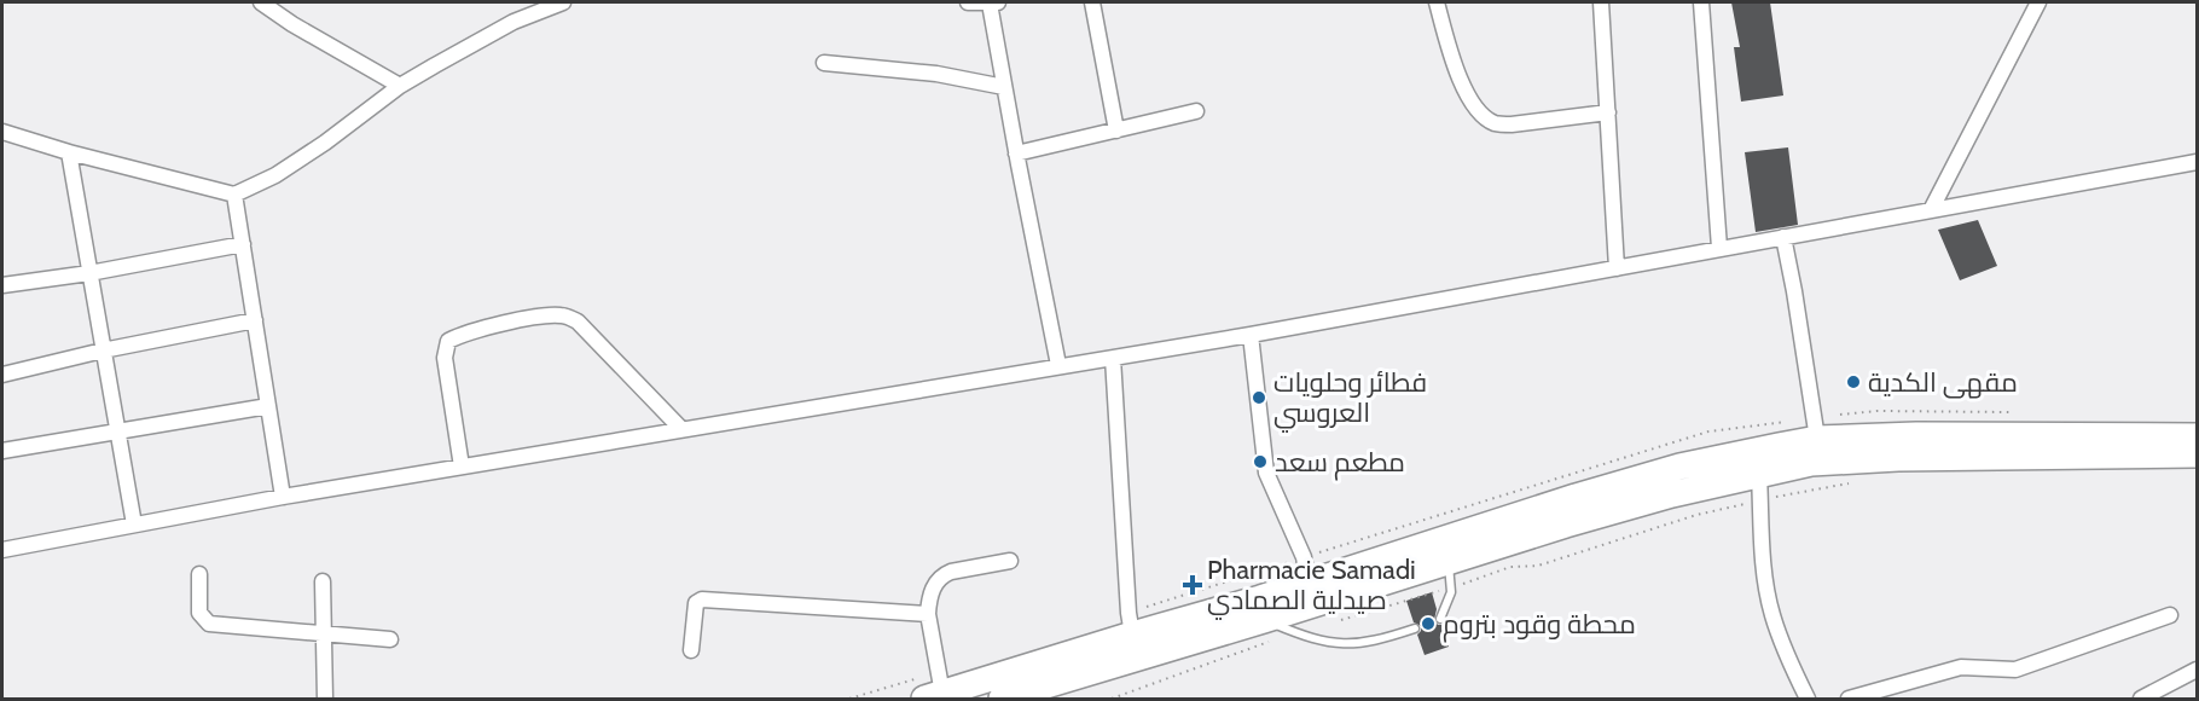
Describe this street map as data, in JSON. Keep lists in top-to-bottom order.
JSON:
{
  "places": {
    "other": [
      "مقهى الكدية",
      "فطائر وحلويات العروسي",
      "مطعم سعد",
      "محطة وقود بتروم"
    ],
    "health": ["Pharmacie Samadi صيدلية الصمادي"]
  }
}
